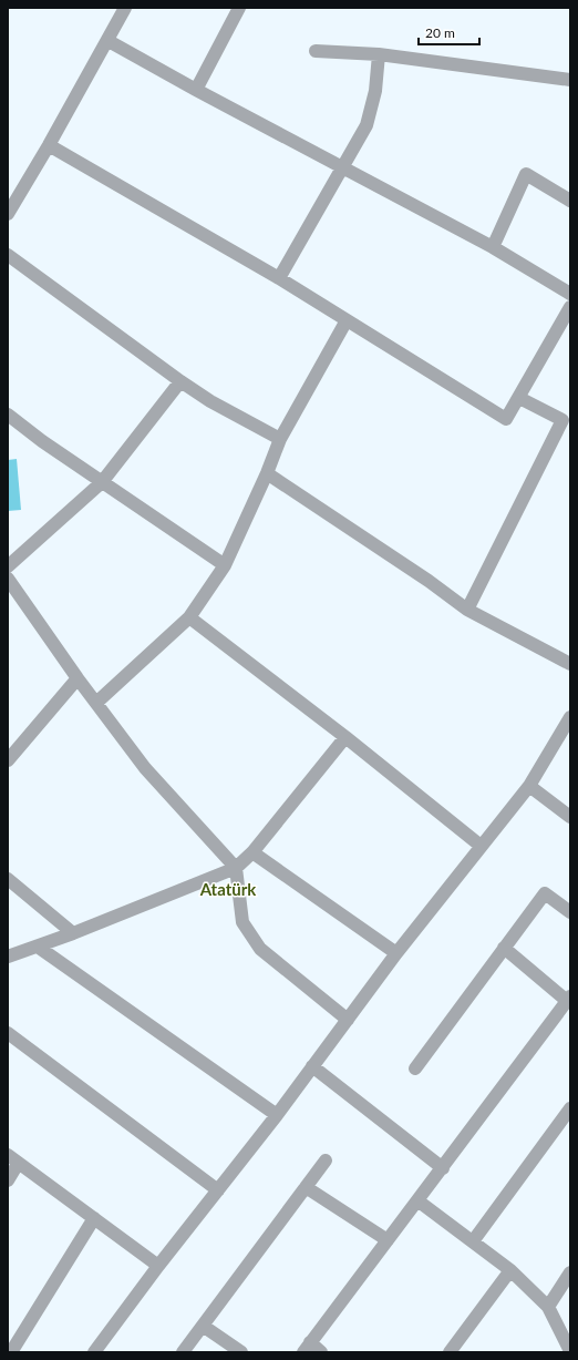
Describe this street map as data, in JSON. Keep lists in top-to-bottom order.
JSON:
{
  "districts": ["Atatürk"],
  "scale_bar": "20 m"
}
